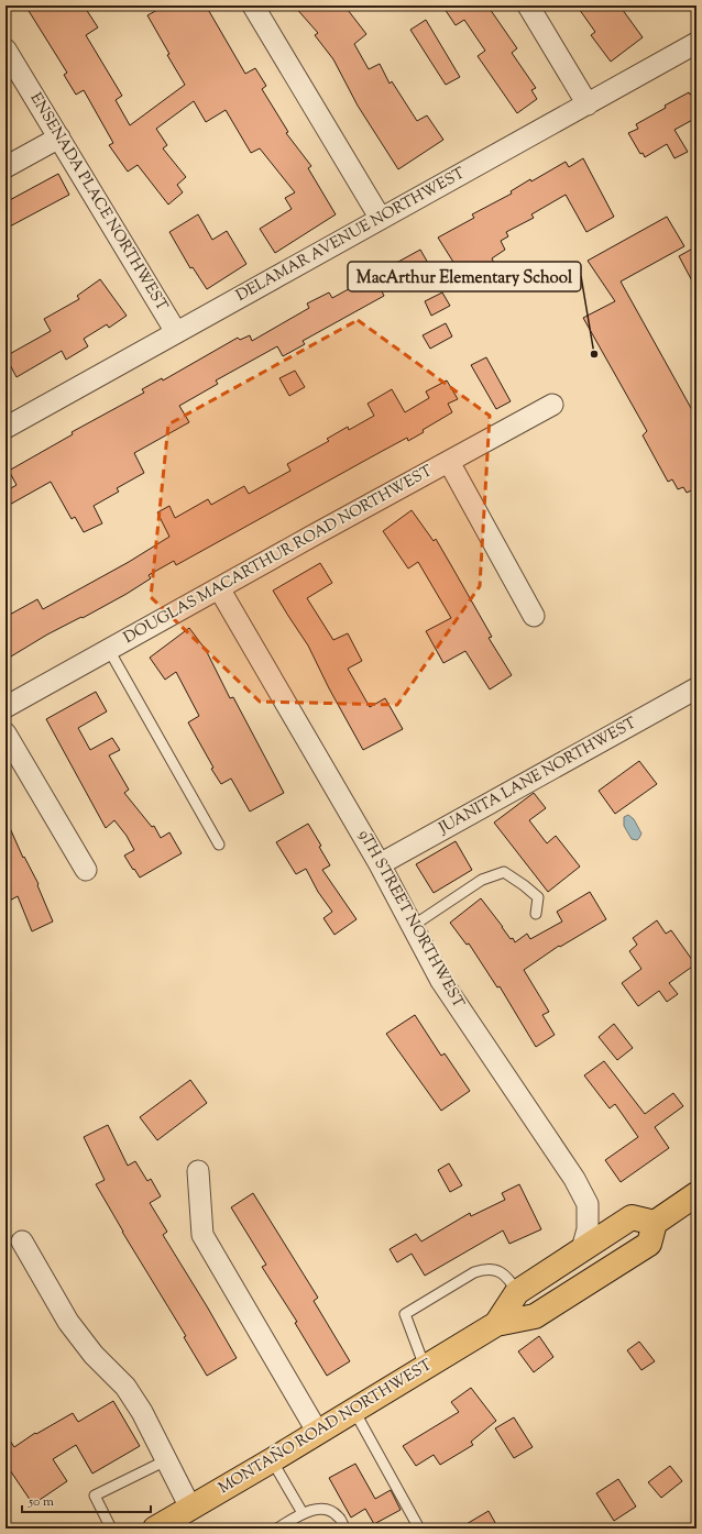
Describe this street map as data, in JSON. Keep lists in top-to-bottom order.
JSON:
{
  "streets": {
    "main road": ["MONTAÑO ROAD NORTHWEST"],
    "street": [
      "ENSENADA PLACE NORTHWEST",
      "DELAMAR AVENUE NORTHWEST",
      "DOUGLAS MACARTHUR ROAD NORTHWEST",
      "JUANITA LANE NORTHWEST",
      "9TH STREET NORTHWEST"
    ]
  },
  "crossings": [
    ["ENSENADA PLACE NORTHWEST", "DELAMAR AVENUE NORTHWEST"],
    ["DOUGLAS MACARTHUR ROAD NORTHWEST", "9TH STREET NORTHWEST"],
    ["JUANITA LANE NORTHWEST", "9TH STREET NORTHWEST"],
    ["9TH STREET NORTHWEST", "MONTAÑO ROAD NORTHWEST"]
  ],
  "places": ["MacArthur Elementary School"],
  "scale_bar": "50 m"
}
